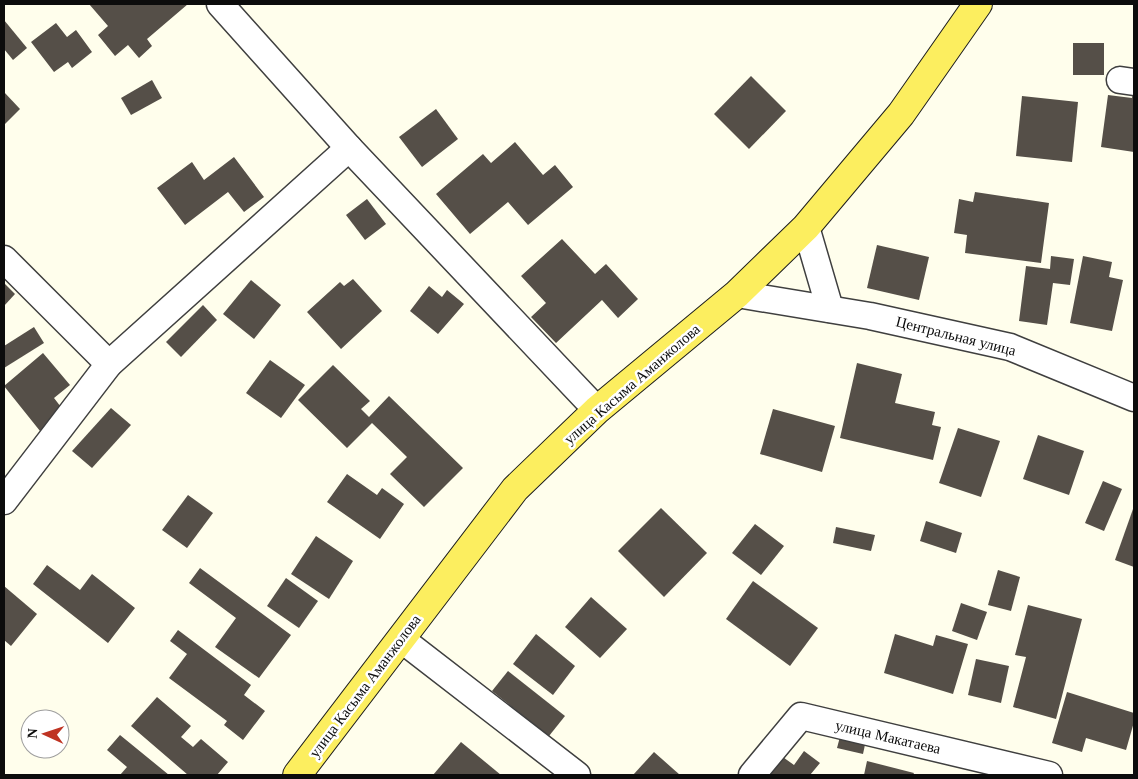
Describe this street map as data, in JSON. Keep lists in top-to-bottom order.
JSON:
{
  "streets": {
    "main road": ["улица Касыма Аманжолова"],
    "street": ["Центральная улица", "улица Макатаева"]
  },
  "crossings": [
    ["Центральная улица", "улица Касыма Аманжолова"]
  ],
  "north": "left"
}
